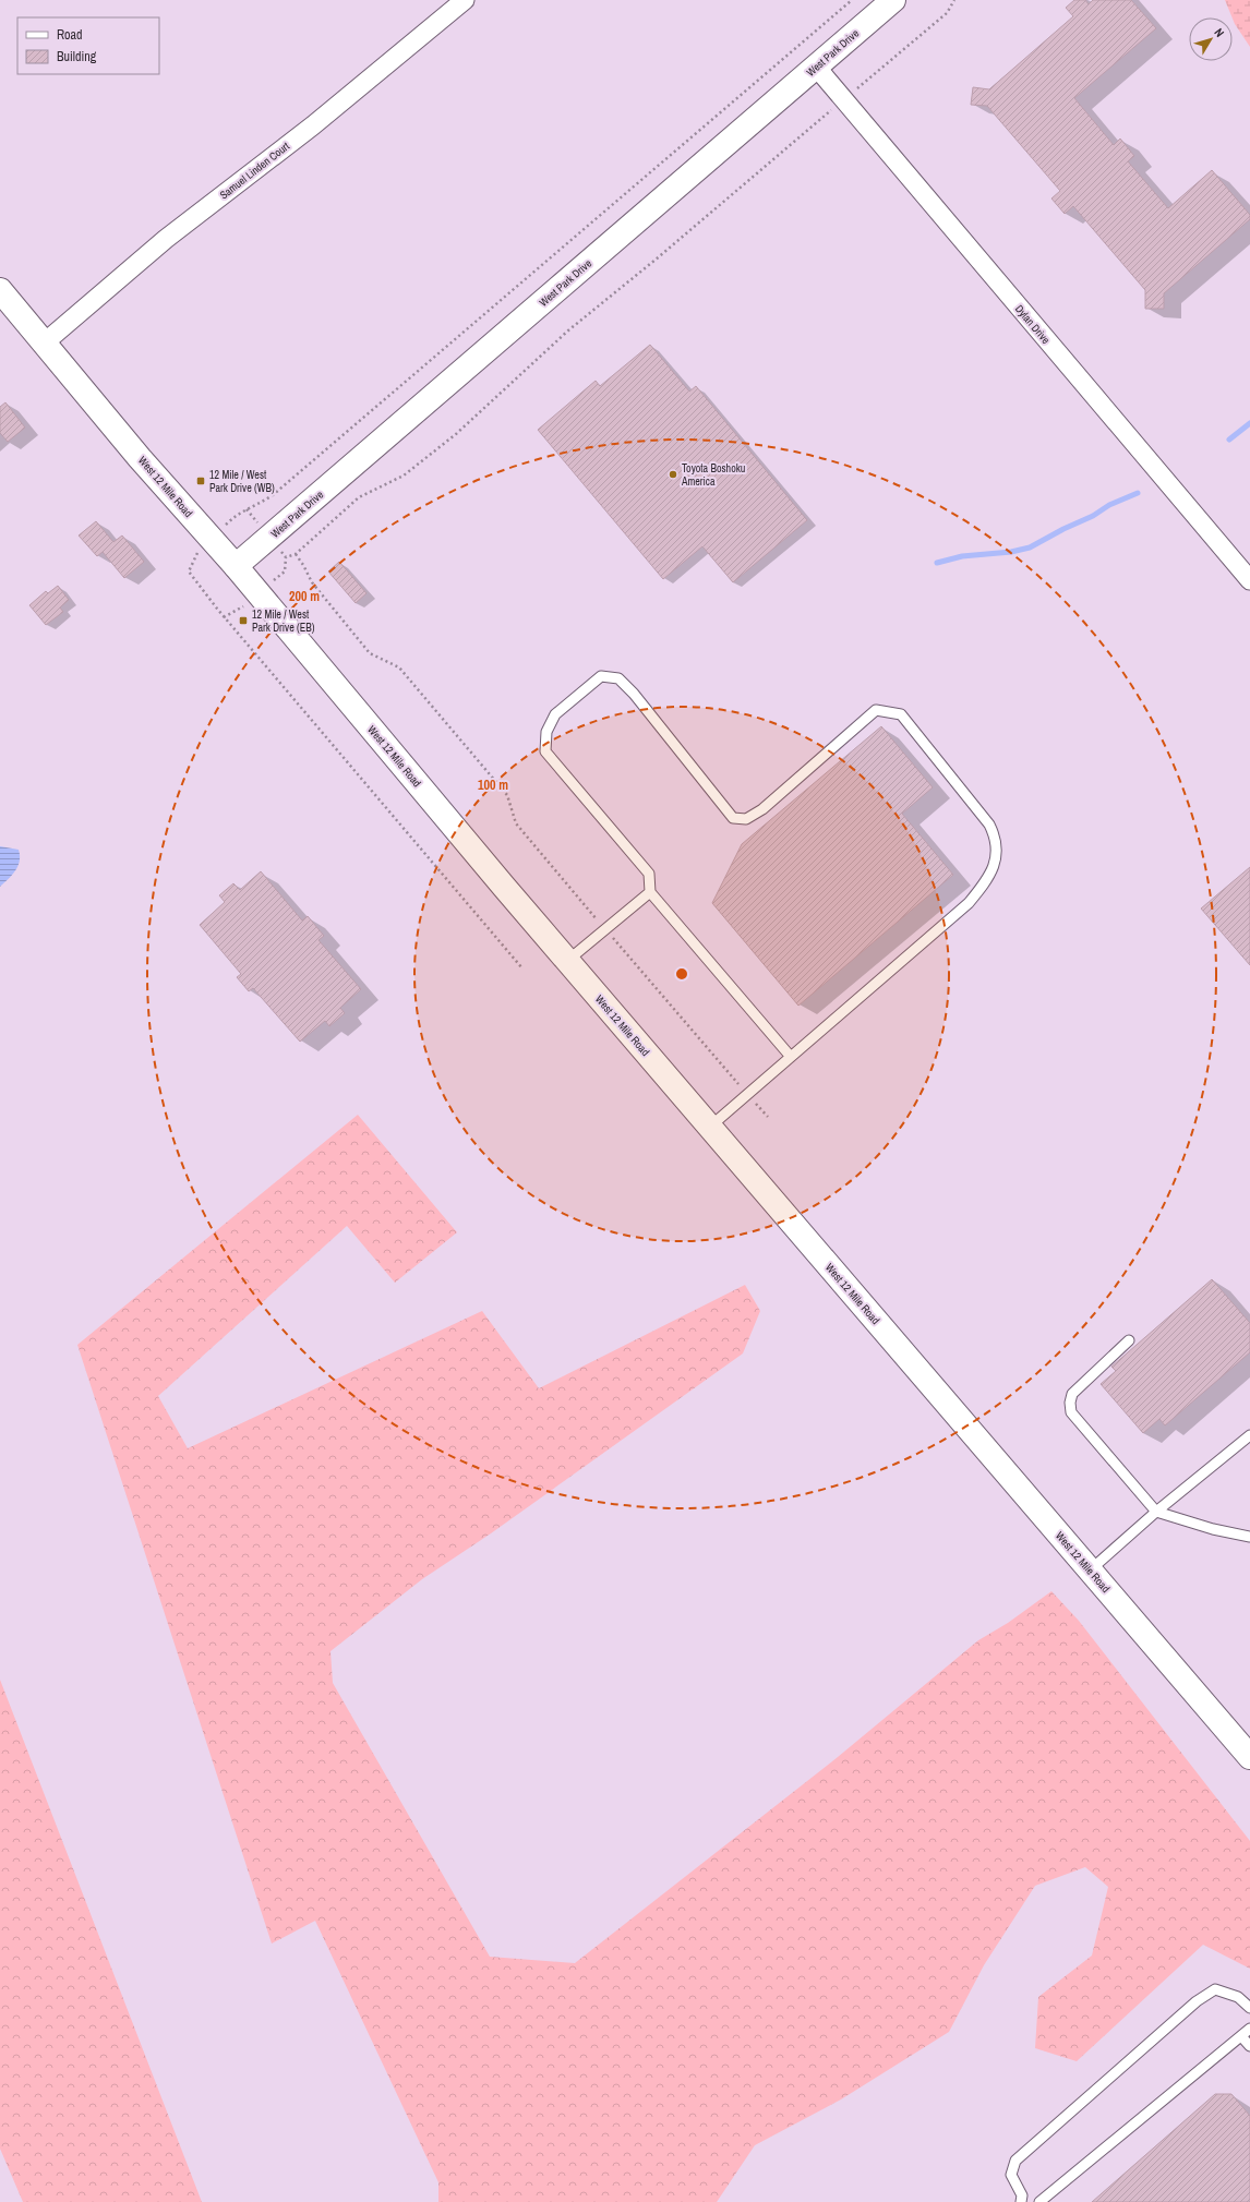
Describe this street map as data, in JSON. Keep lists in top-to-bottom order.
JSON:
{
  "streets": {
    "main road": ["West Park Drive", "West 12 Mile Road"],
    "street": ["Samuel Linden Court", "Dylan Drive"]
  },
  "crossings": [
    ["West Park Drive", "Dylan Drive"],
    ["West Park Drive", "West 12 Mile Road"],
    ["Samuel Linden Court", "West 12 Mile Road"]
  ],
  "places": {
    "other": ["Toyota Boshoku America"],
    "transit": ["12 Mile / West Park Drive (WB)", "12 Mile / West Park Drive (EB)"]
  },
  "legend": ["Road", "Building"],
  "north": "top right",
  "rings": ["200 m", "100 m"]
}
